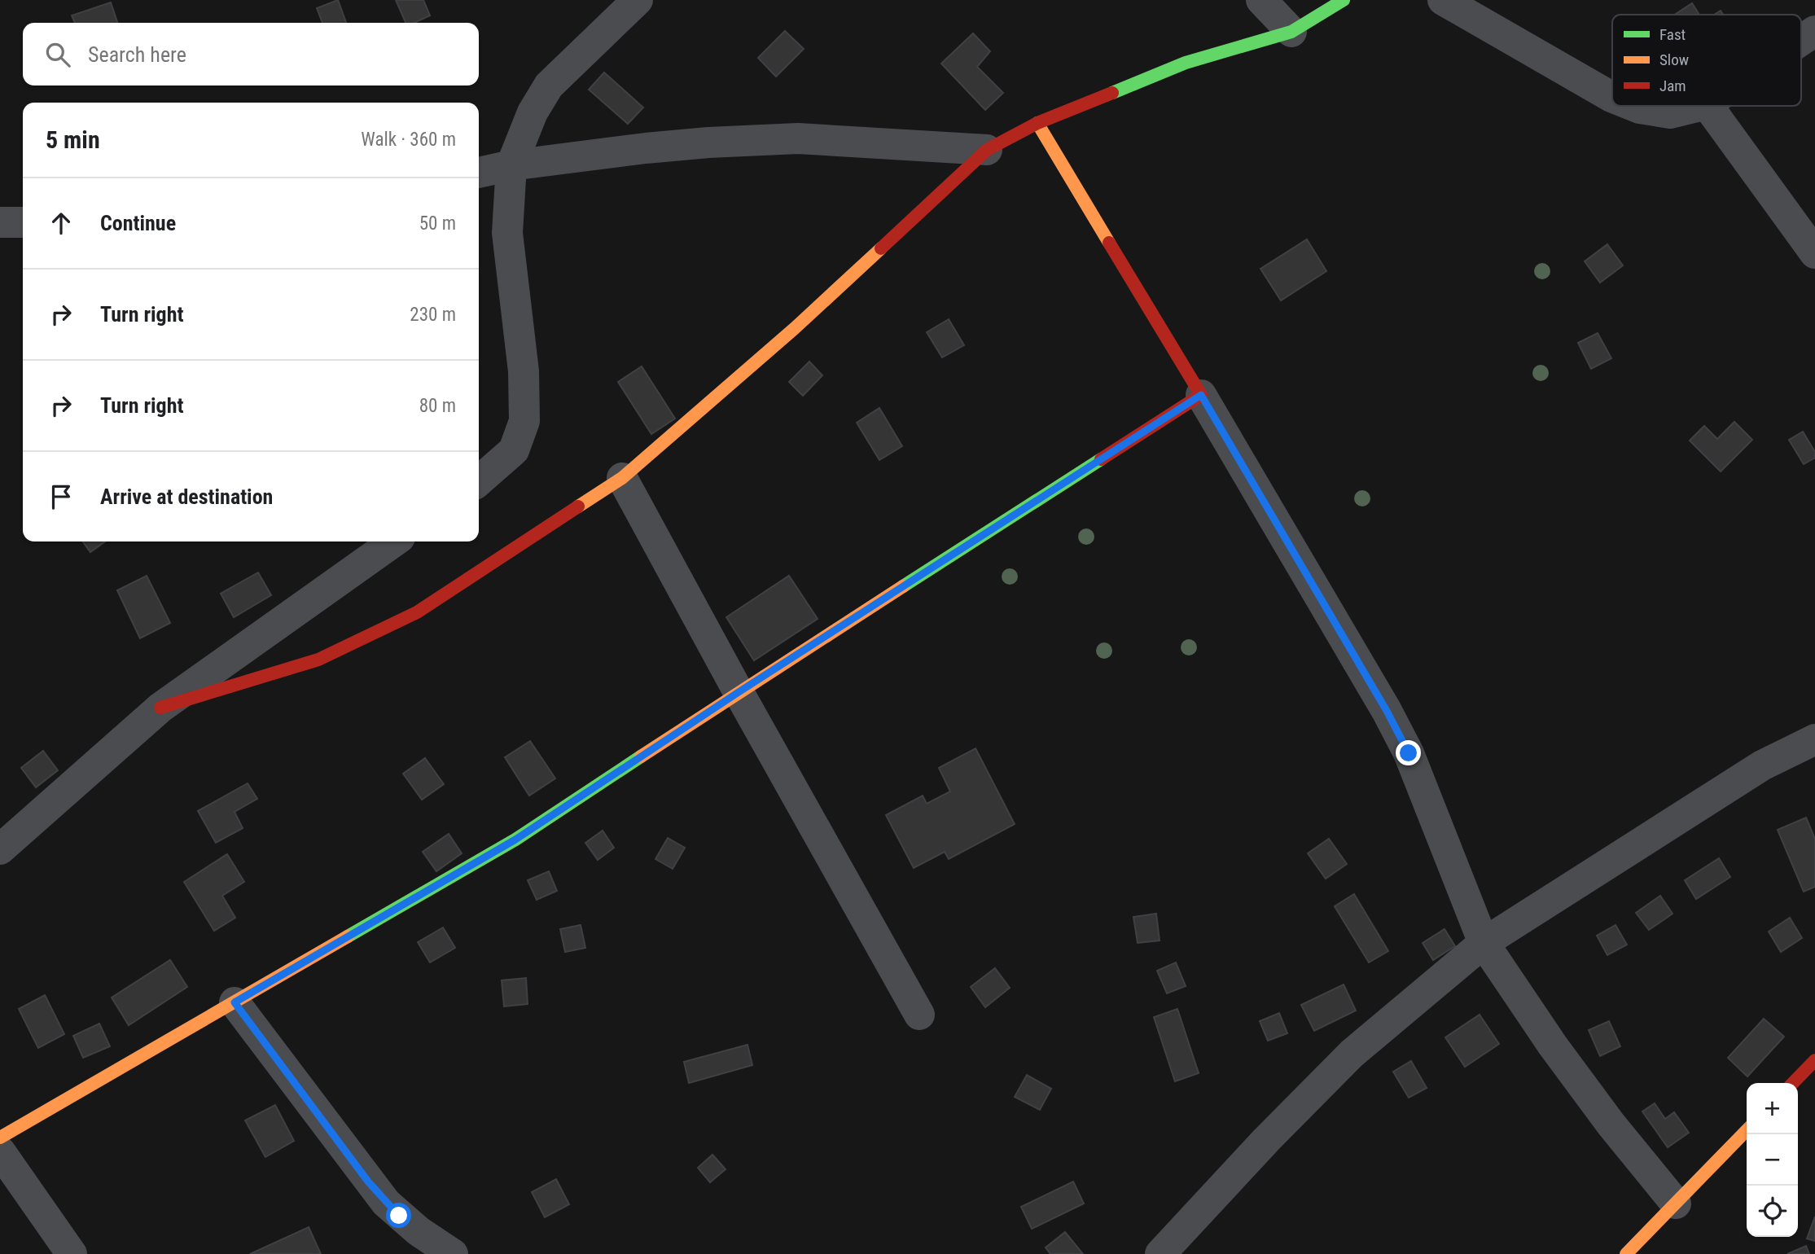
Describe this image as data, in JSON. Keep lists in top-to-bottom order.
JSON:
{
  "legend": ["Fast", "Slow", "Jam"],
  "page": {
    "search": "Search here",
    "heading": ["5 min", "Walk · 360 m"],
    "list": [
      ["Continue", "50 m"],
      ["Turn right", "230 m"],
      ["Turn right", "80 m"],
      "Arrive at destination"
    ],
    "map_buttons": ["+", "−"]
  }
}
